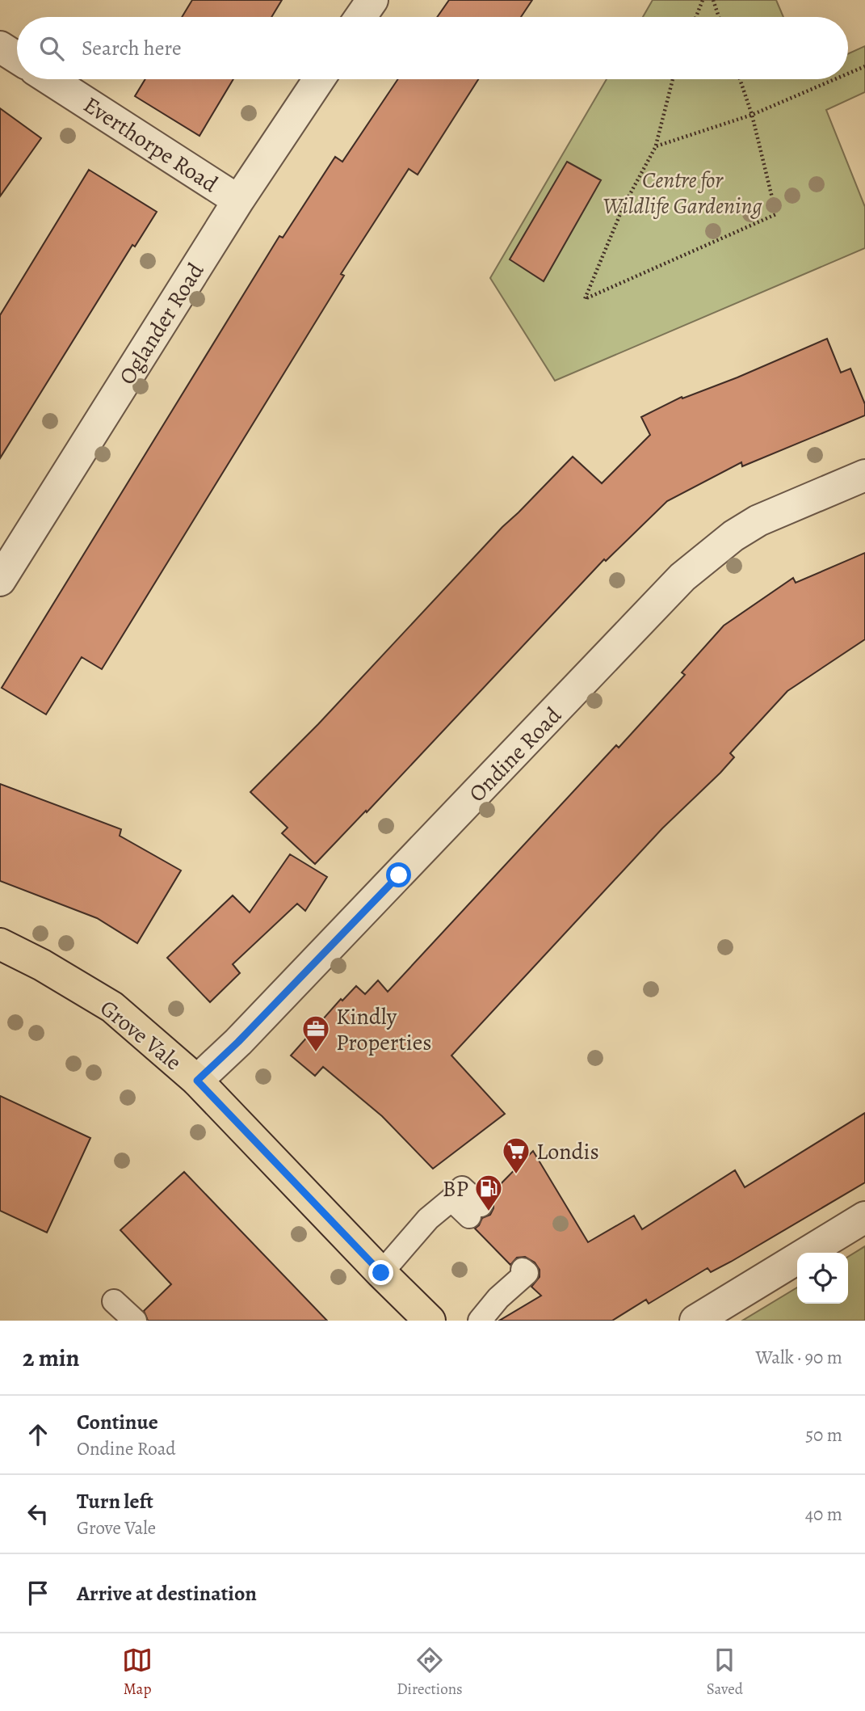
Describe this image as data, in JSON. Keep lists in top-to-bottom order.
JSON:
{
  "streets": {
    "main road": ["Grove Vale"],
    "street": ["Everthorpe Road", "Oglander Road", "Ondine Road"]
  },
  "crossings": [
    ["Everthorpe Road", "Oglander Road"],
    ["Ondine Road", "Grove Vale"]
  ],
  "parks": ["Centre for Wildlife Gardening"],
  "places": {
    "office": ["Kindly Properties"],
    "supermarket": ["Londis"],
    "fuel station": ["BP"]
  },
  "page": {
    "search": "Search here",
    "heading": ["2 min", "Walk · 90 m"],
    "list": [
      ["Continue", "Ondine Road", "50 m"],
      ["Turn left", "Grove Vale", "40 m"],
      "Arrive at destination"
    ],
    "nav": ["Map", "Directions", "Saved"]
  }
}
